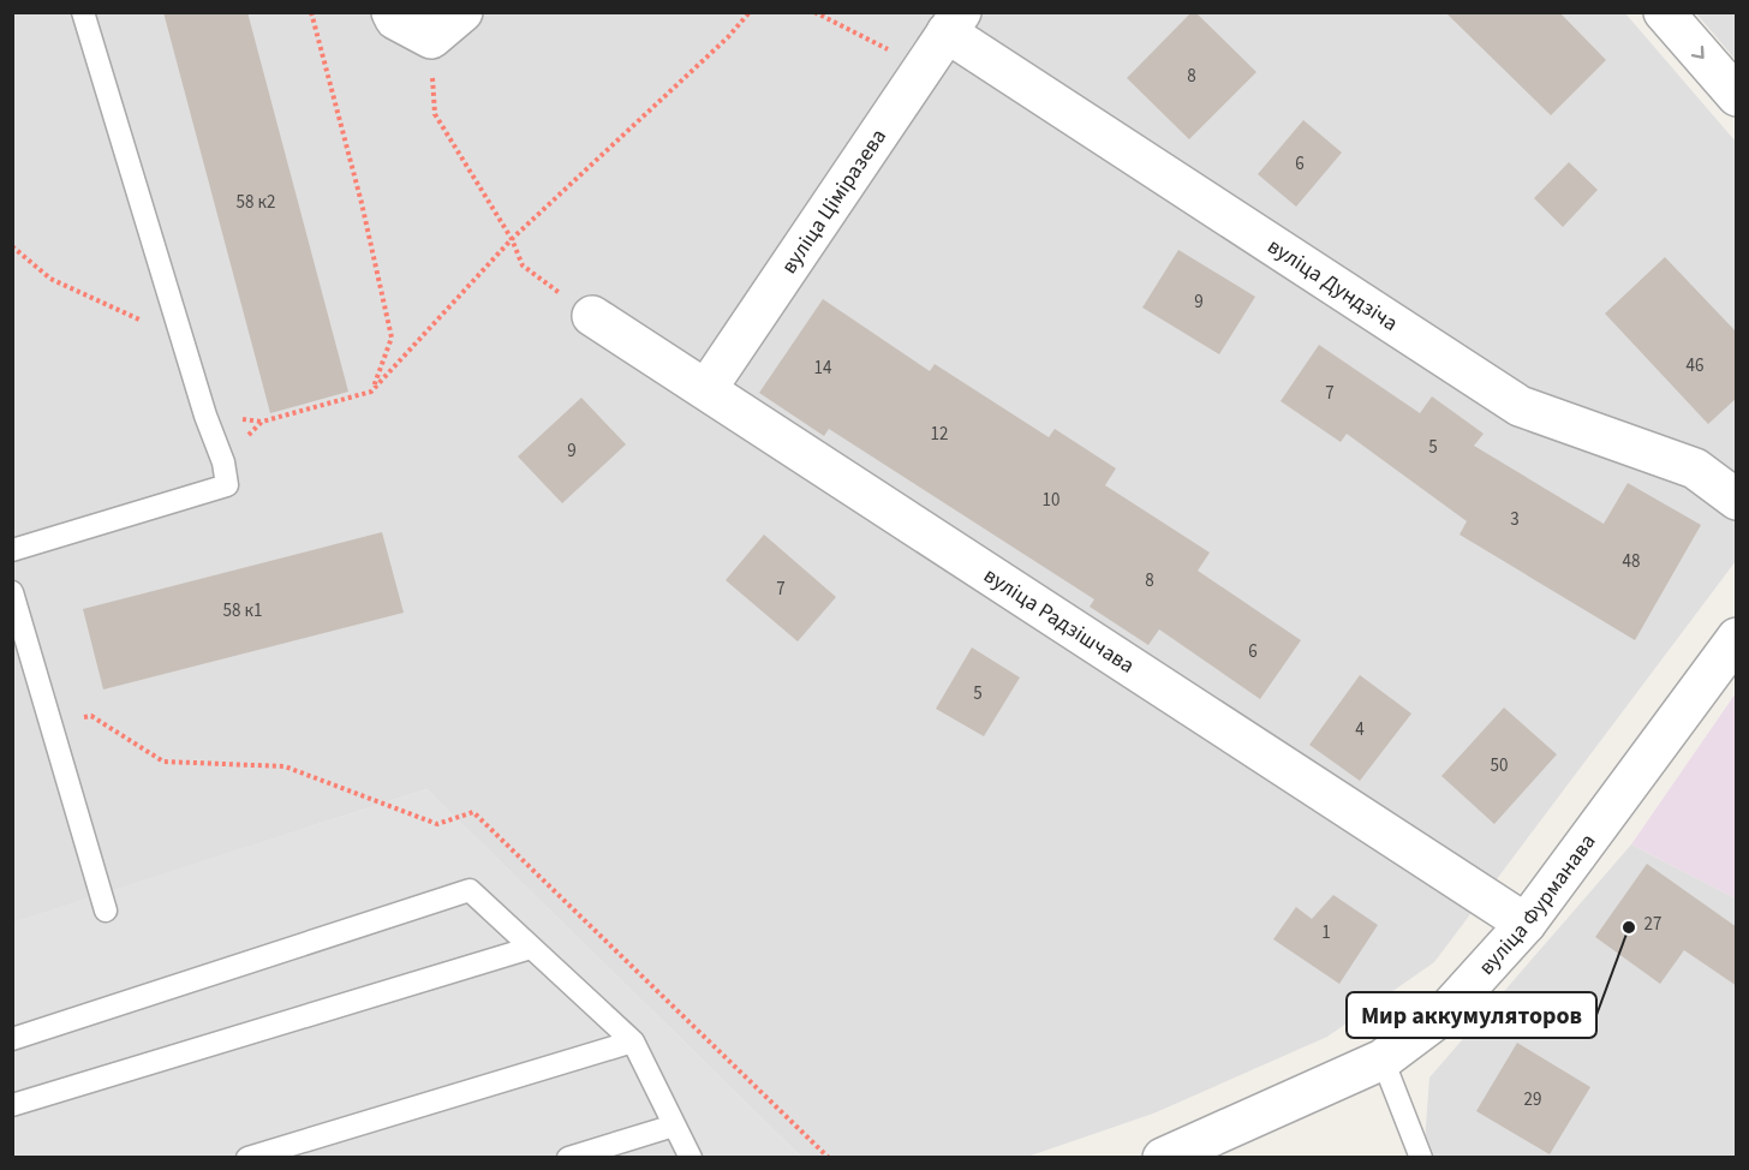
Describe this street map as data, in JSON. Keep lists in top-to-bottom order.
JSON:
{
  "streets": {
    "street": [
      "вуліца Ціміразева",
      "вуліца Дундзіча",
      "вуліца Радзішчава",
      "вуліца Фурманава"
    ]
  },
  "crossings": [
    ["вуліца Ціміразева", "вуліца Дундзіча"],
    ["вуліца Ціміразева", "вуліца Радзішчава"],
    ["вуліца Радзішчава", "вуліца Фурманава"]
  ],
  "places": ["Мир аккумуляторов"],
  "house_numbers": [
    "8",
    "6",
    "58 к2",
    "9",
    "46",
    "14",
    "7",
    "12",
    "5",
    "9",
    "10",
    "3",
    "48",
    "8",
    "7",
    "58 к1",
    "6",
    "5",
    "4",
    "50",
    "27",
    "1",
    "29"
  ]
}
